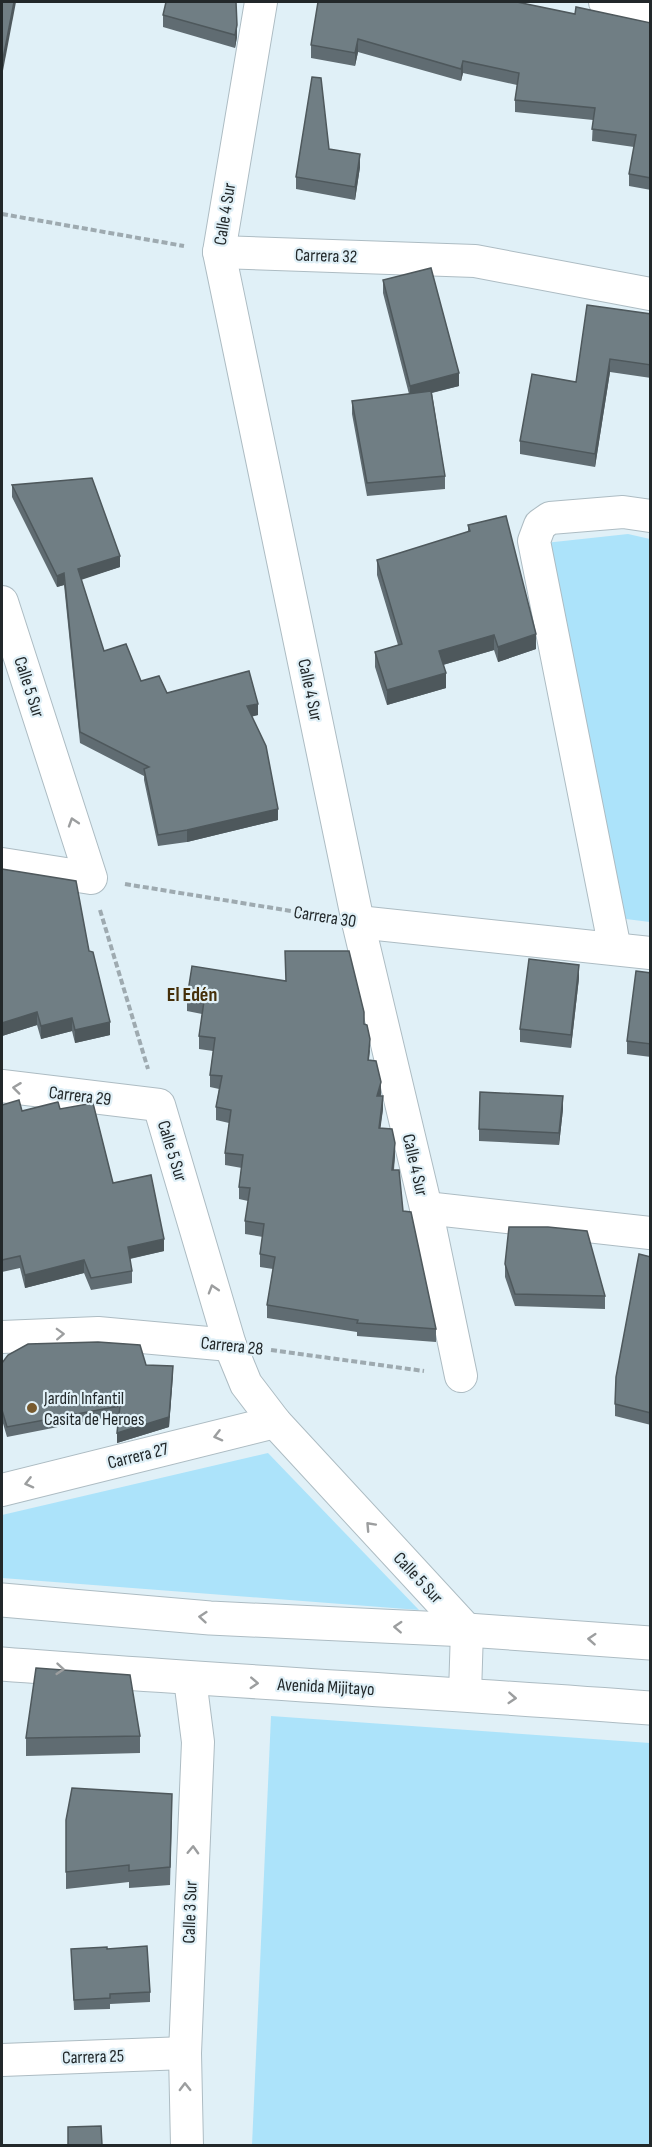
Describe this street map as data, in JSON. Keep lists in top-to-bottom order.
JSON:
{
  "streets": {
    "main road": ["Avenida Mijitayo"],
    "street": [
      "Calle 4 Sur",
      "Carrera 32",
      "Calle 5 Sur",
      "Carrera 30",
      "Carrera 29",
      "Carrera 28",
      "Carrera 27",
      "Calle 3 Sur",
      "Carrera 25"
    ]
  },
  "crossings": [
    ["Calle 4 Sur", "Carrera 32"],
    ["Calle 4 Sur", "Carrera 30"],
    ["Calle 4 Sur", "Carrera 28"],
    ["Calle 5 Sur", "Carrera 30"],
    ["Calle 5 Sur", "Carrera 29"],
    ["Calle 5 Sur", "Carrera 28"],
    ["Calle 5 Sur", "Carrera 27"],
    ["Avenida Mijitayo", "Calle 3 Sur"],
    ["Calle 3 Sur", "Carrera 25"]
  ],
  "one_way": [
    "Calle 5 Sur",
    "Carrera 28",
    "Carrera 27",
    "Calle 3 Sur"
  ],
  "districts": ["El Edén"],
  "places": ["Jardín Infantil Casita de Heroes"]
}
